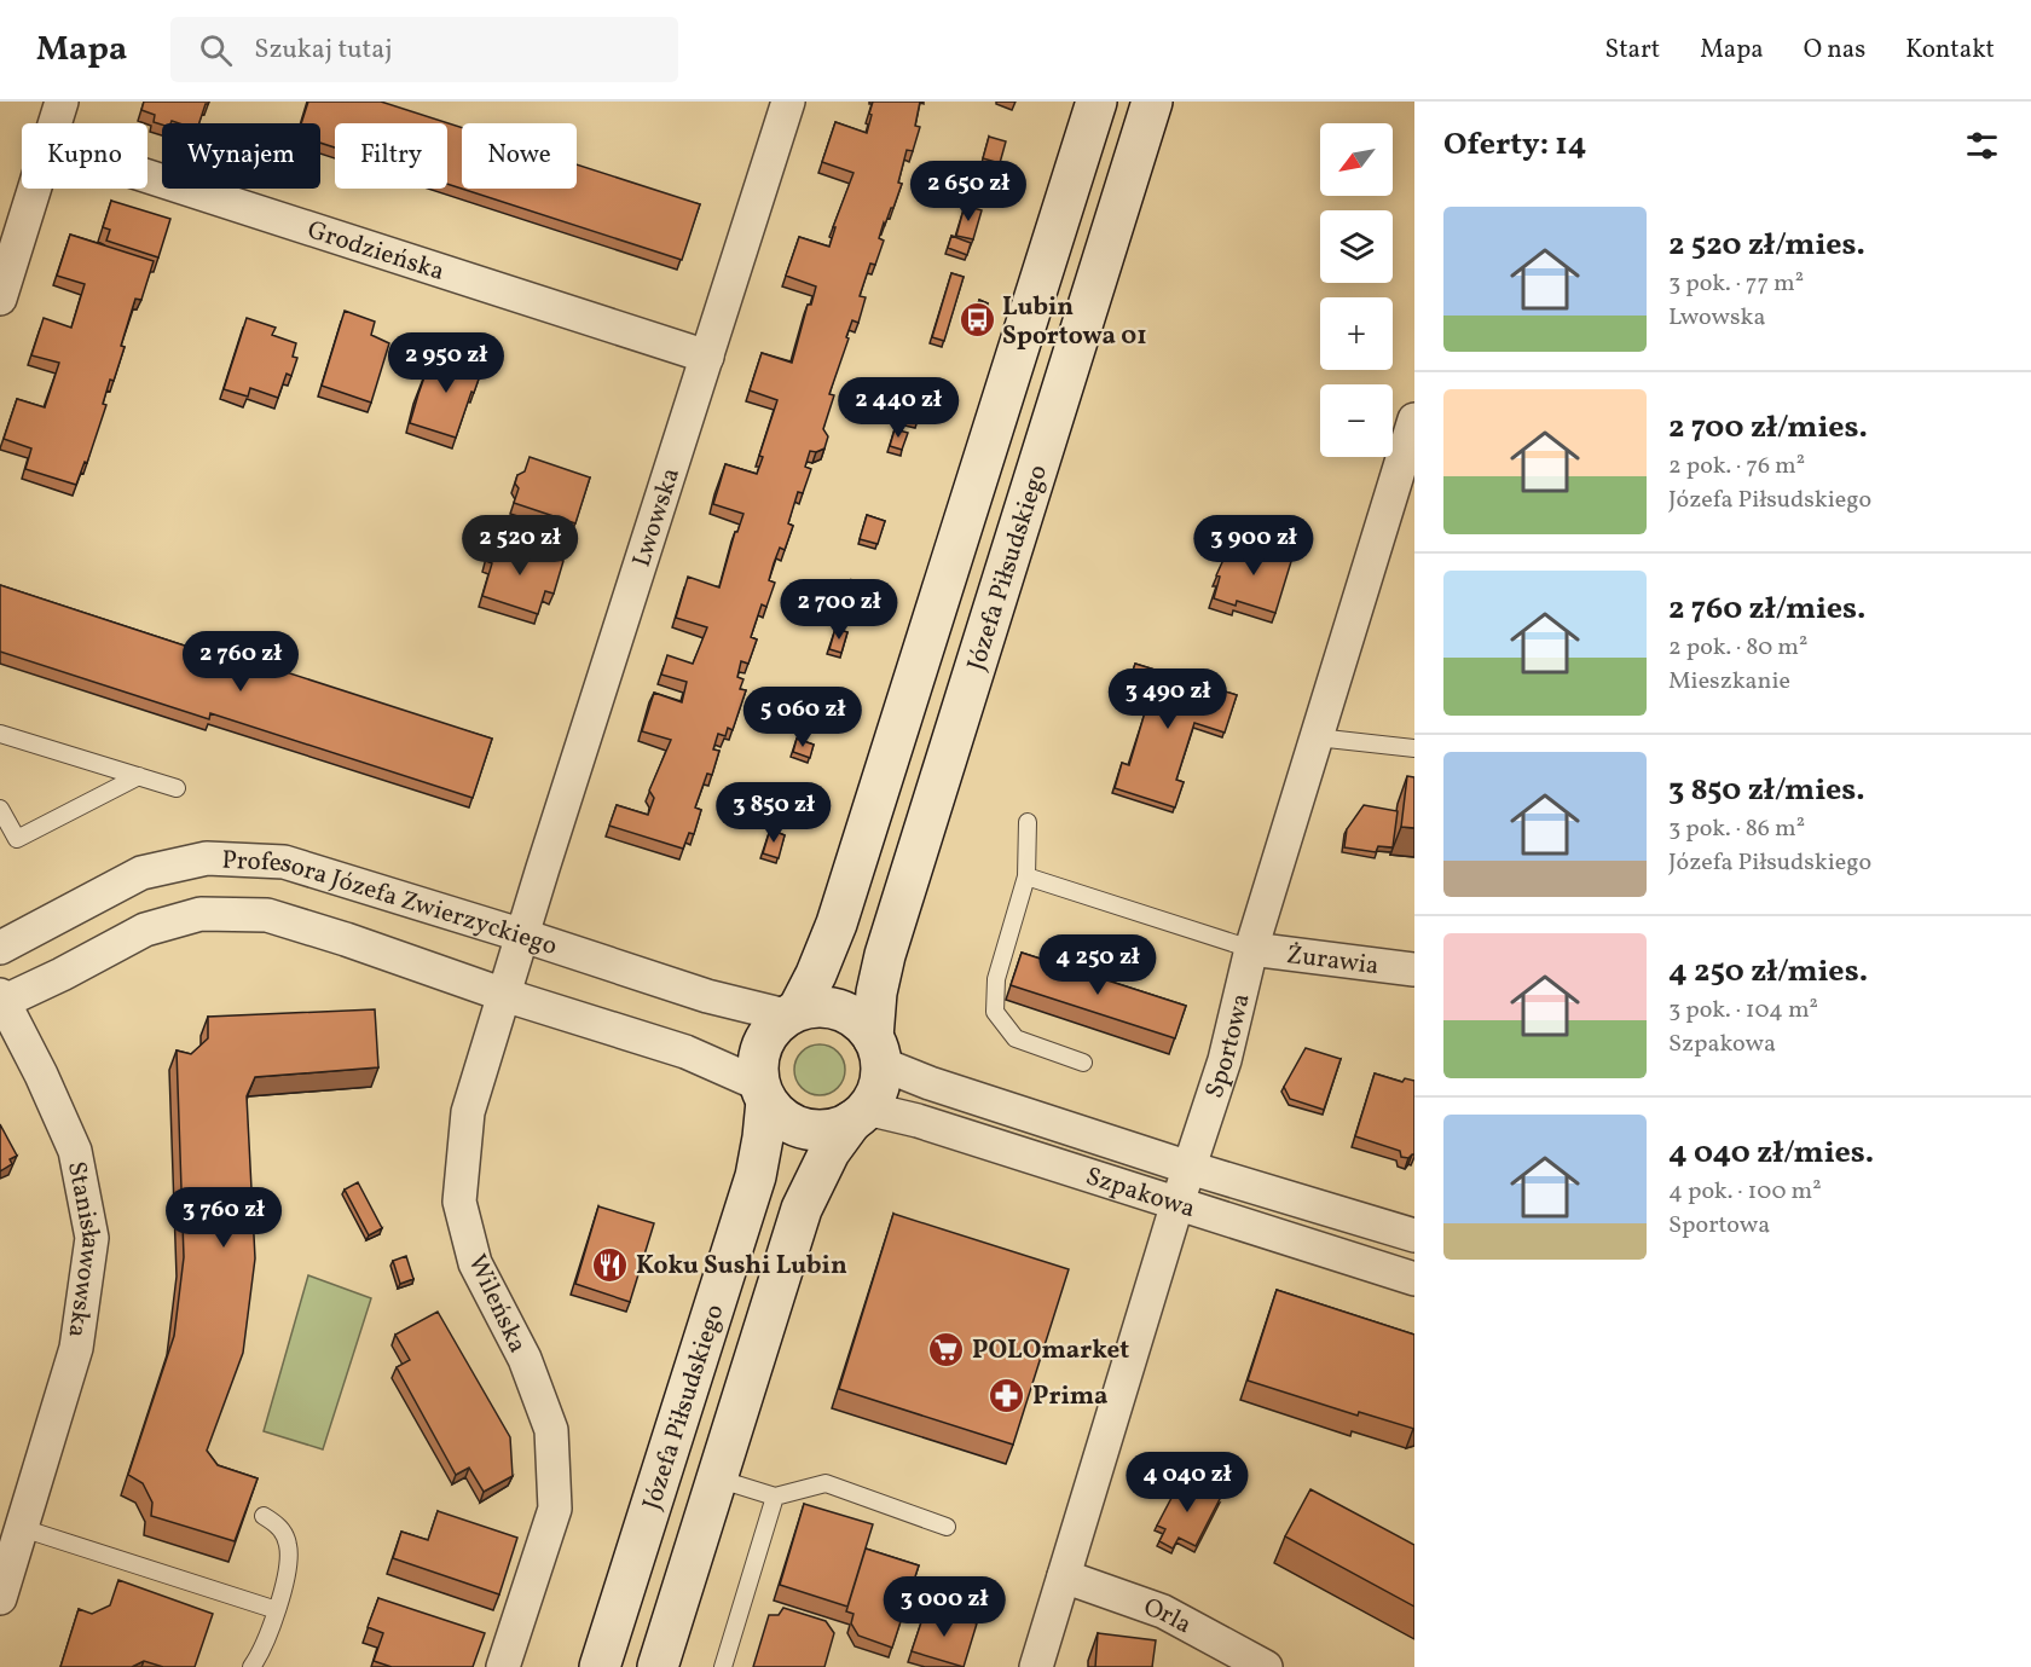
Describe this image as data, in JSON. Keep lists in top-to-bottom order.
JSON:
{
  "streets": {
    "street": [
      "Grodzieńska",
      "Lwowska",
      "Józefa Piłsudskiego",
      "Profesora Józefa Zwierzyckiego",
      "Żurawia",
      "Sportowa",
      "Szpakowa",
      "Stanisławowska",
      "Wileńska",
      "Orla"
    ]
  },
  "crossings": [
    ["Grodzieńska", "Lwowska"],
    ["Lwowska", "Profesora Józefa Zwierzyckiego"],
    ["Lwowska", "Wileńska"],
    ["Józefa Piłsudskiego", "Profesora Józefa Zwierzyckiego"],
    ["Józefa Piłsudskiego", "Szpakowa"],
    ["Profesora Józefa Zwierzyckiego", "Szpakowa"],
    ["Profesora Józefa Zwierzyckiego", "Stanisławowska"],
    ["Profesora Józefa Zwierzyckiego", "Wileńska"],
    ["Żurawia", "Sportowa"],
    ["Sportowa", "Szpakowa"],
    ["Sportowa", "Orla"]
  ],
  "places": {
    "bus stop": ["Lubin Sportowa 01"],
    "restaurant": ["Koku Sushi Lubin"],
    "supermarket": ["POLOmarket"],
    "pharmacy": ["Prima"]
  },
  "north": "bottom left",
  "page": {
    "header": "Mapa",
    "search": "Szukaj tutaj",
    "nav": [
      "Start",
      "Mapa",
      "O nas",
      "Kontakt"
    ],
    "heading": "Oferty: 14",
    "map_buttons": ["+", "−"],
    "chip": [
      "Kupno",
      "Wynajem",
      "Filtry",
      "Nowe"
    ],
    "price": [
      "2 650 zł",
      "2 950 zł",
      "2 440 zł",
      "2 520 zł",
      "3 900 zł",
      "2 700 zł",
      "2 760 zł",
      "3 490 zł",
      "5 060 zł",
      "3 850 zł",
      "4 250 zł",
      "3 760 zł",
      "4 040 zł",
      "3 000 zł"
    ],
    "list": [
      {
        "name": "2 520 zł/mies.",
        "note": "3 pok. · 77 m² · Lwowska"
      },
      {
        "name": "2 700 zł/mies.",
        "note": "2 pok. · 76 m² · Józefa Piłsudskiego"
      },
      {
        "name": "2 760 zł/mies.",
        "note": "2 pok. · 80 m² · Mieszkanie"
      },
      {
        "name": "3 850 zł/mies.",
        "note": "3 pok. · 86 m² · Józefa Piłsudskiego"
      },
      {
        "name": "4 250 zł/mies.",
        "note": "3 pok. · 104 m² · Szpakowa"
      },
      {
        "name": "4 040 zł/mies.",
        "note": "4 pok. · 100 m² · Sportowa"
      }
    ]
  }
}
